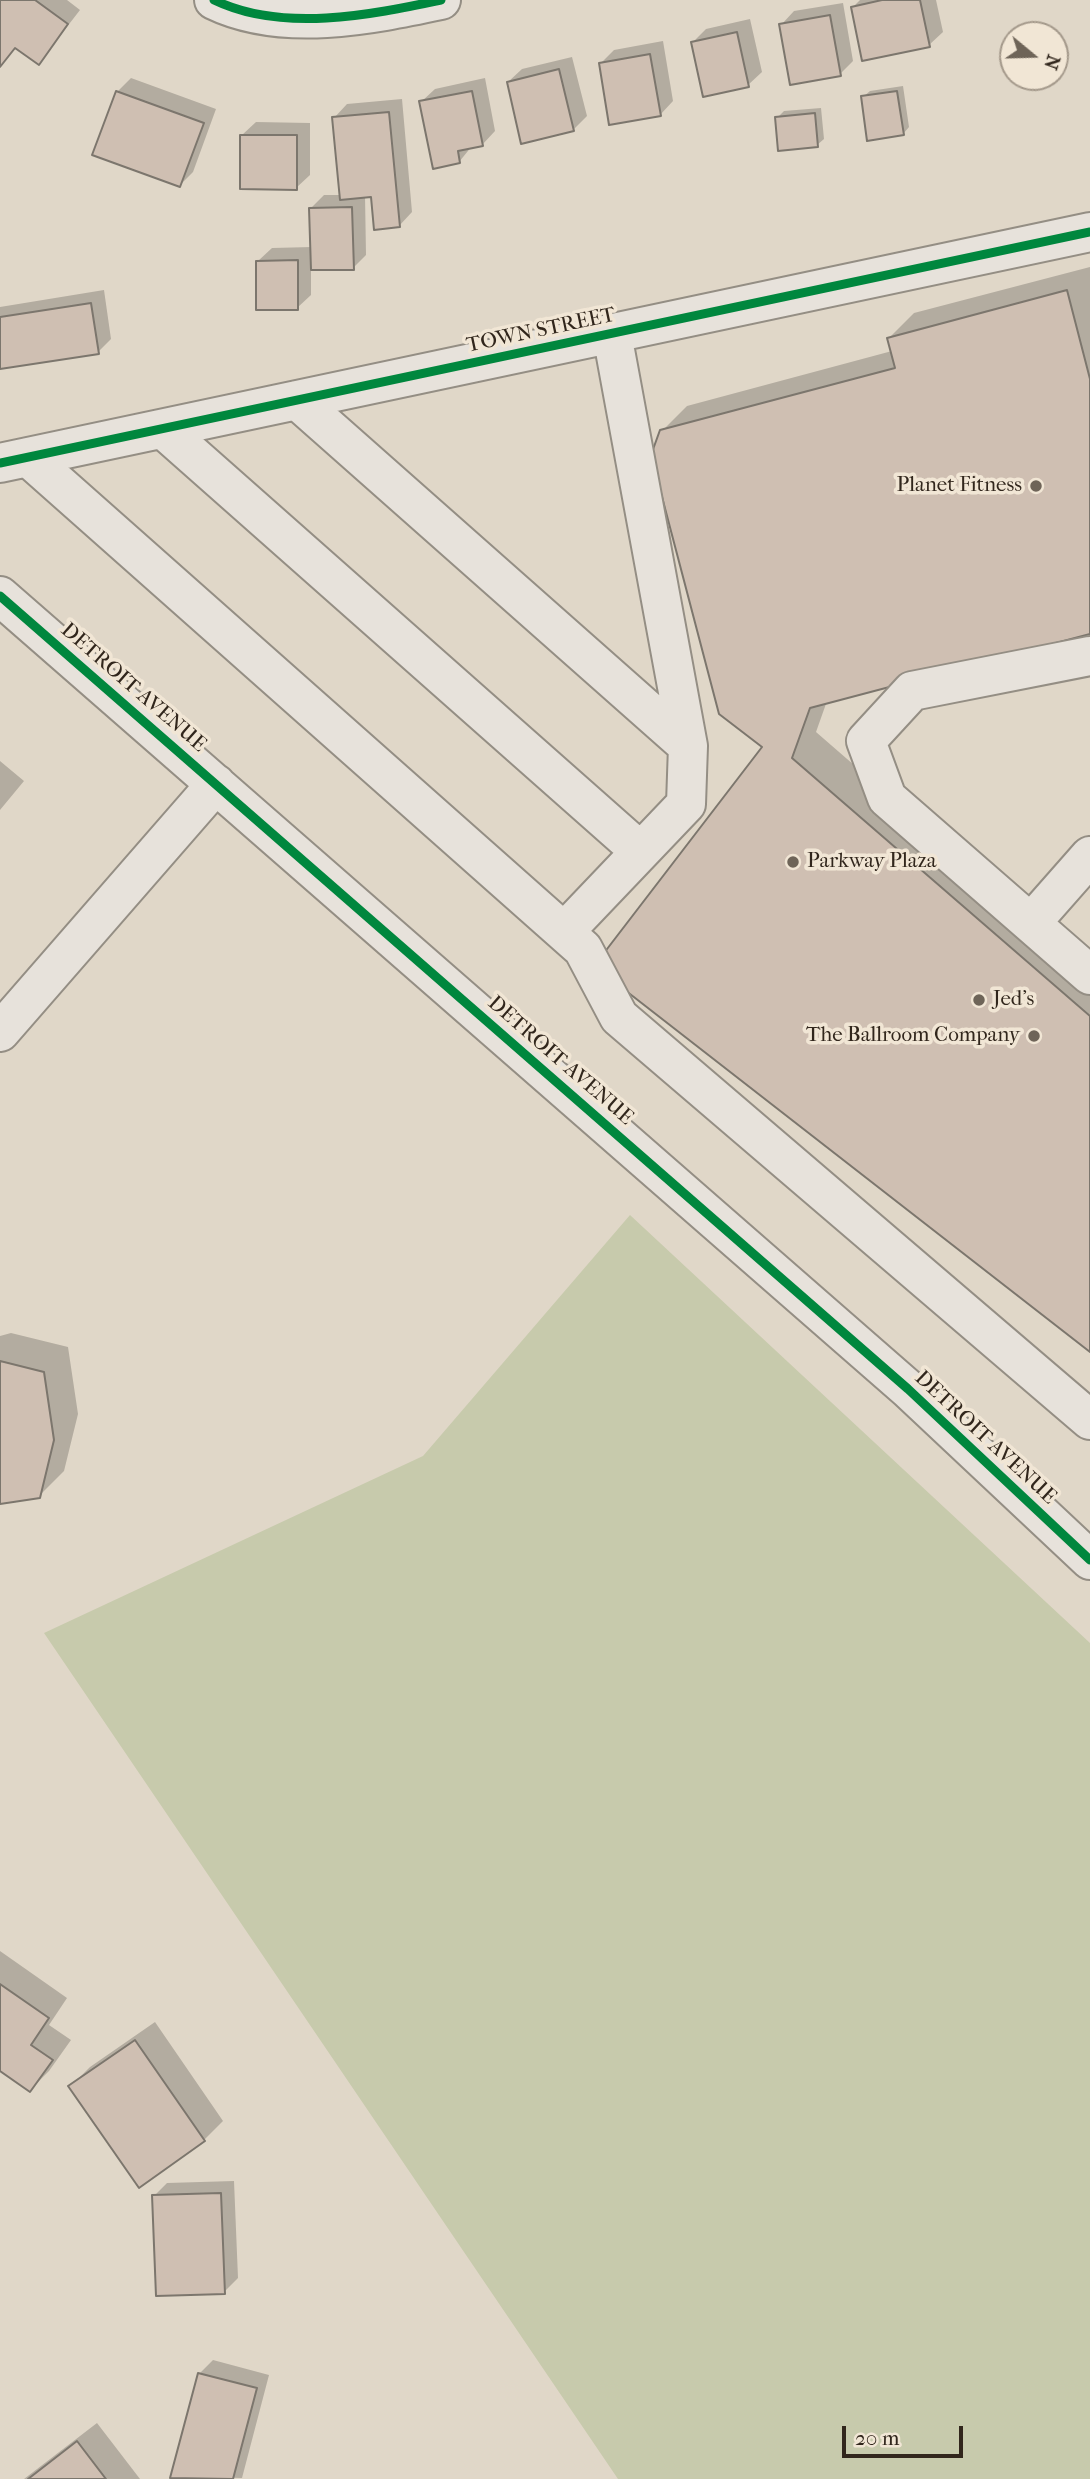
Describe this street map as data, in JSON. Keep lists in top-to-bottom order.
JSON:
{
  "streets": {
    "street": ["TOWN STREET", "DETROIT AVENUE"]
  },
  "places": [
    "Planet Fitness",
    "Parkway Plaza",
    "Jed's",
    "The Ballroom Company"
  ],
  "scale_bar": "20 m",
  "north": "right"
}
